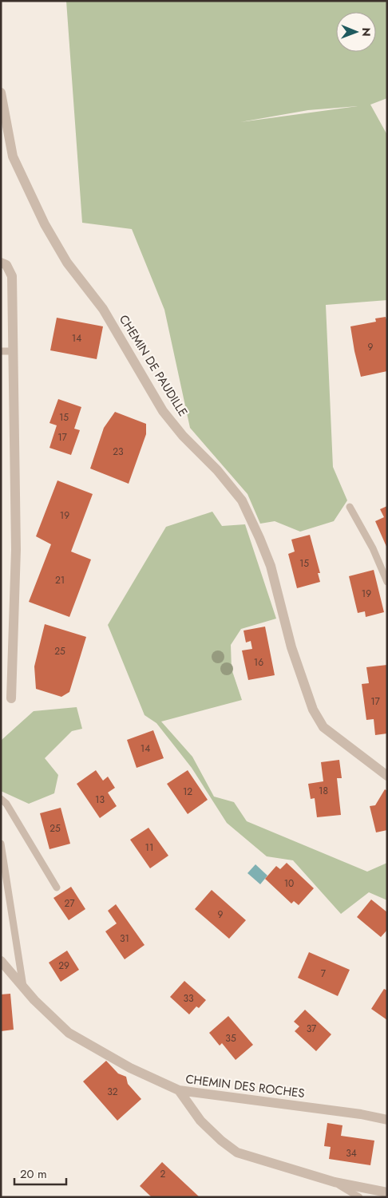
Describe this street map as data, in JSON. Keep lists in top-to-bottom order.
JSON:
{
  "streets": {
    "street": ["CHEMIN DE PAUDILLE", "CHEMIN DES ROCHES"]
  },
  "house_numbers": [
    "14",
    "9",
    "15",
    "17",
    "23",
    "19",
    "15",
    "21",
    "19",
    "25",
    "16",
    "17",
    "14",
    "18",
    "12",
    "13",
    "25",
    "11",
    "10",
    "27",
    "9",
    "31",
    "29",
    "7",
    "33",
    "37",
    "35",
    "32",
    "34",
    "2"
  ],
  "scale_bar": "20 m",
  "north": "right"
}
